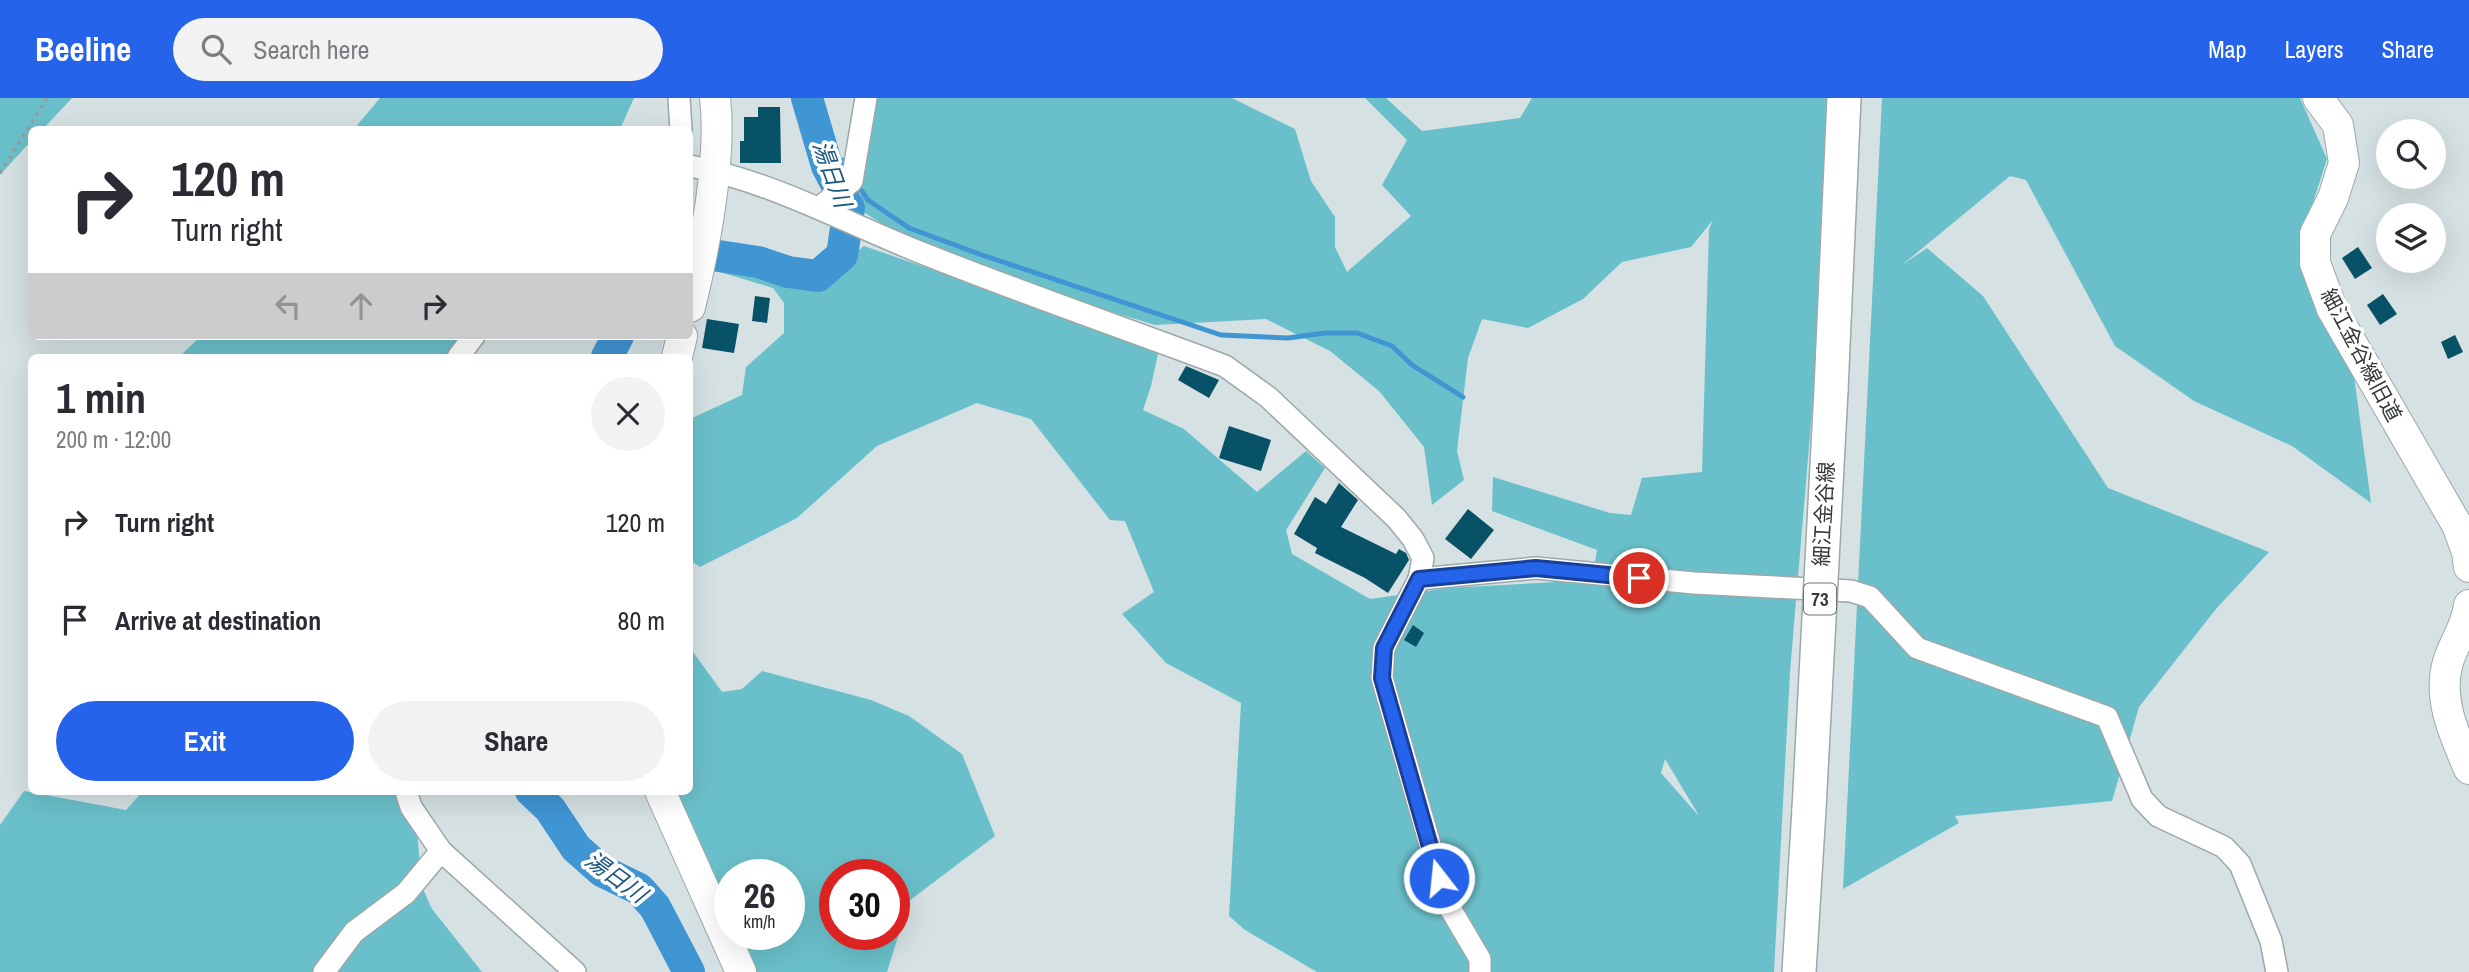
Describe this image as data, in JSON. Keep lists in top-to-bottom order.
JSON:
{
  "streets": {
    "main road": ["細江金谷線", "73"],
    "street": ["細江金谷線旧道"]
  },
  "water": ["湯日川"],
  "page": {
    "header": "Beeline",
    "search": "Search here",
    "nav": ["Map", "Layers", "Share"],
    "turn": ["120 m", "Turn right"],
    "heading": ["1 min", "200 m · 12:00"],
    "list": [
      {
        "name": "Turn right",
        "value": "120 m"
      },
      {
        "name": "Arrive at destination",
        "value": "80 m"
      }
    ],
    "buttons": ["Exit", "Share"],
    "speed": "26 km/h",
    "limit": "30"
  }
}
